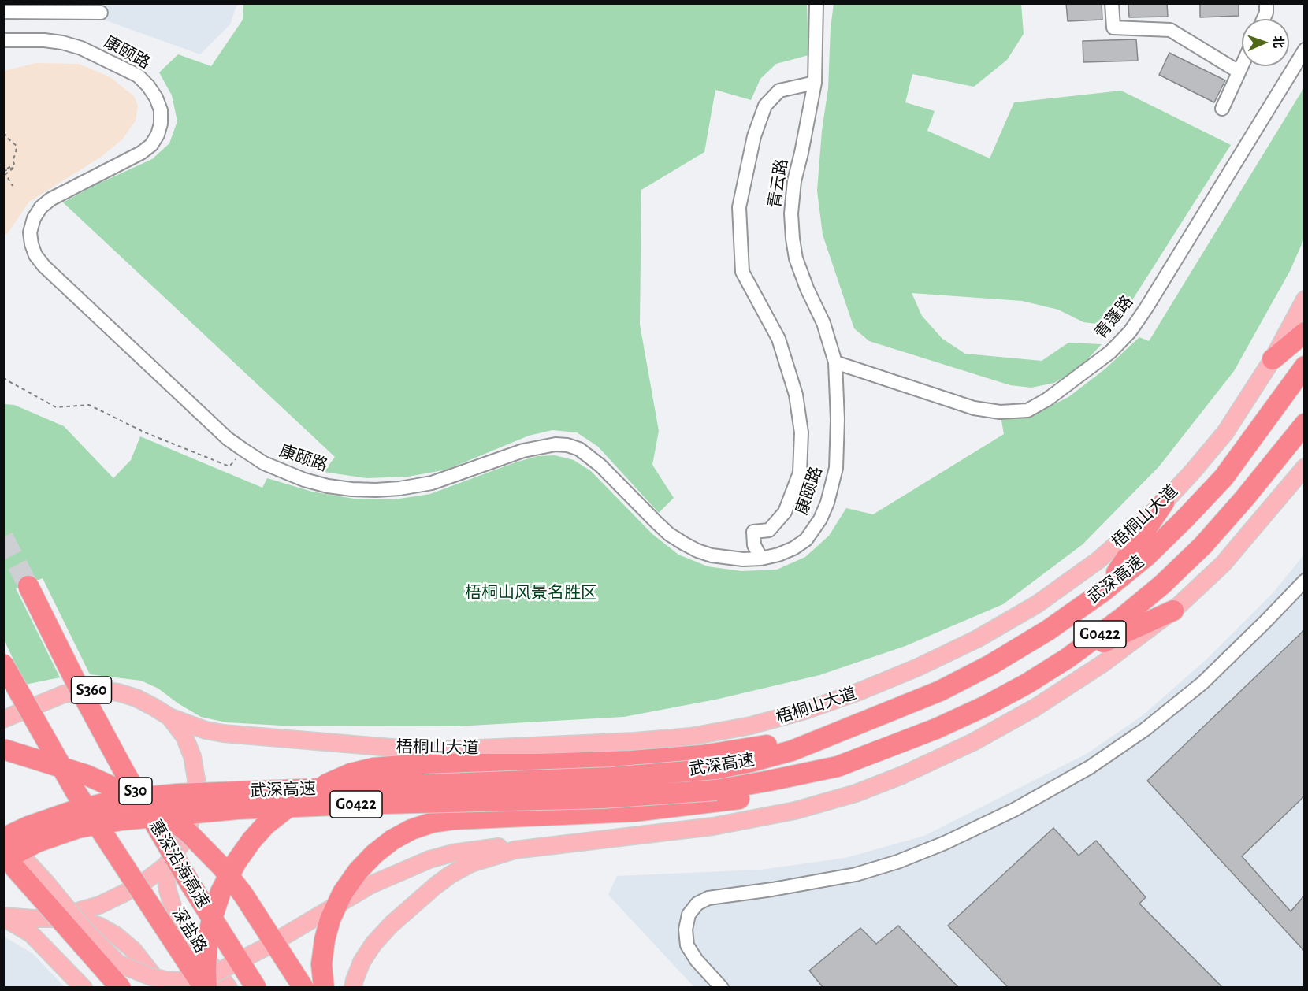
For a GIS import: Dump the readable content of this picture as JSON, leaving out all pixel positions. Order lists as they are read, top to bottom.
{
  "streets": {
    "highway": [
      "武深高速",
      "G0422",
      "S30",
      "惠深沿海高速"
    ],
    "main road": ["梧桐山大道", "S360", "深盐路"],
    "street": ["康颐路", "青云路", "青蓬路"]
  },
  "crossings": [
    ["康颐路", "青云路"],
    ["康颐路", "青蓬路"],
    ["青云路", "青蓬路"],
    ["梧桐山大道", "S360"],
    ["S360", "深盐路"]
  ],
  "parks": ["梧桐山风景名胜区"],
  "north": "right"
}
